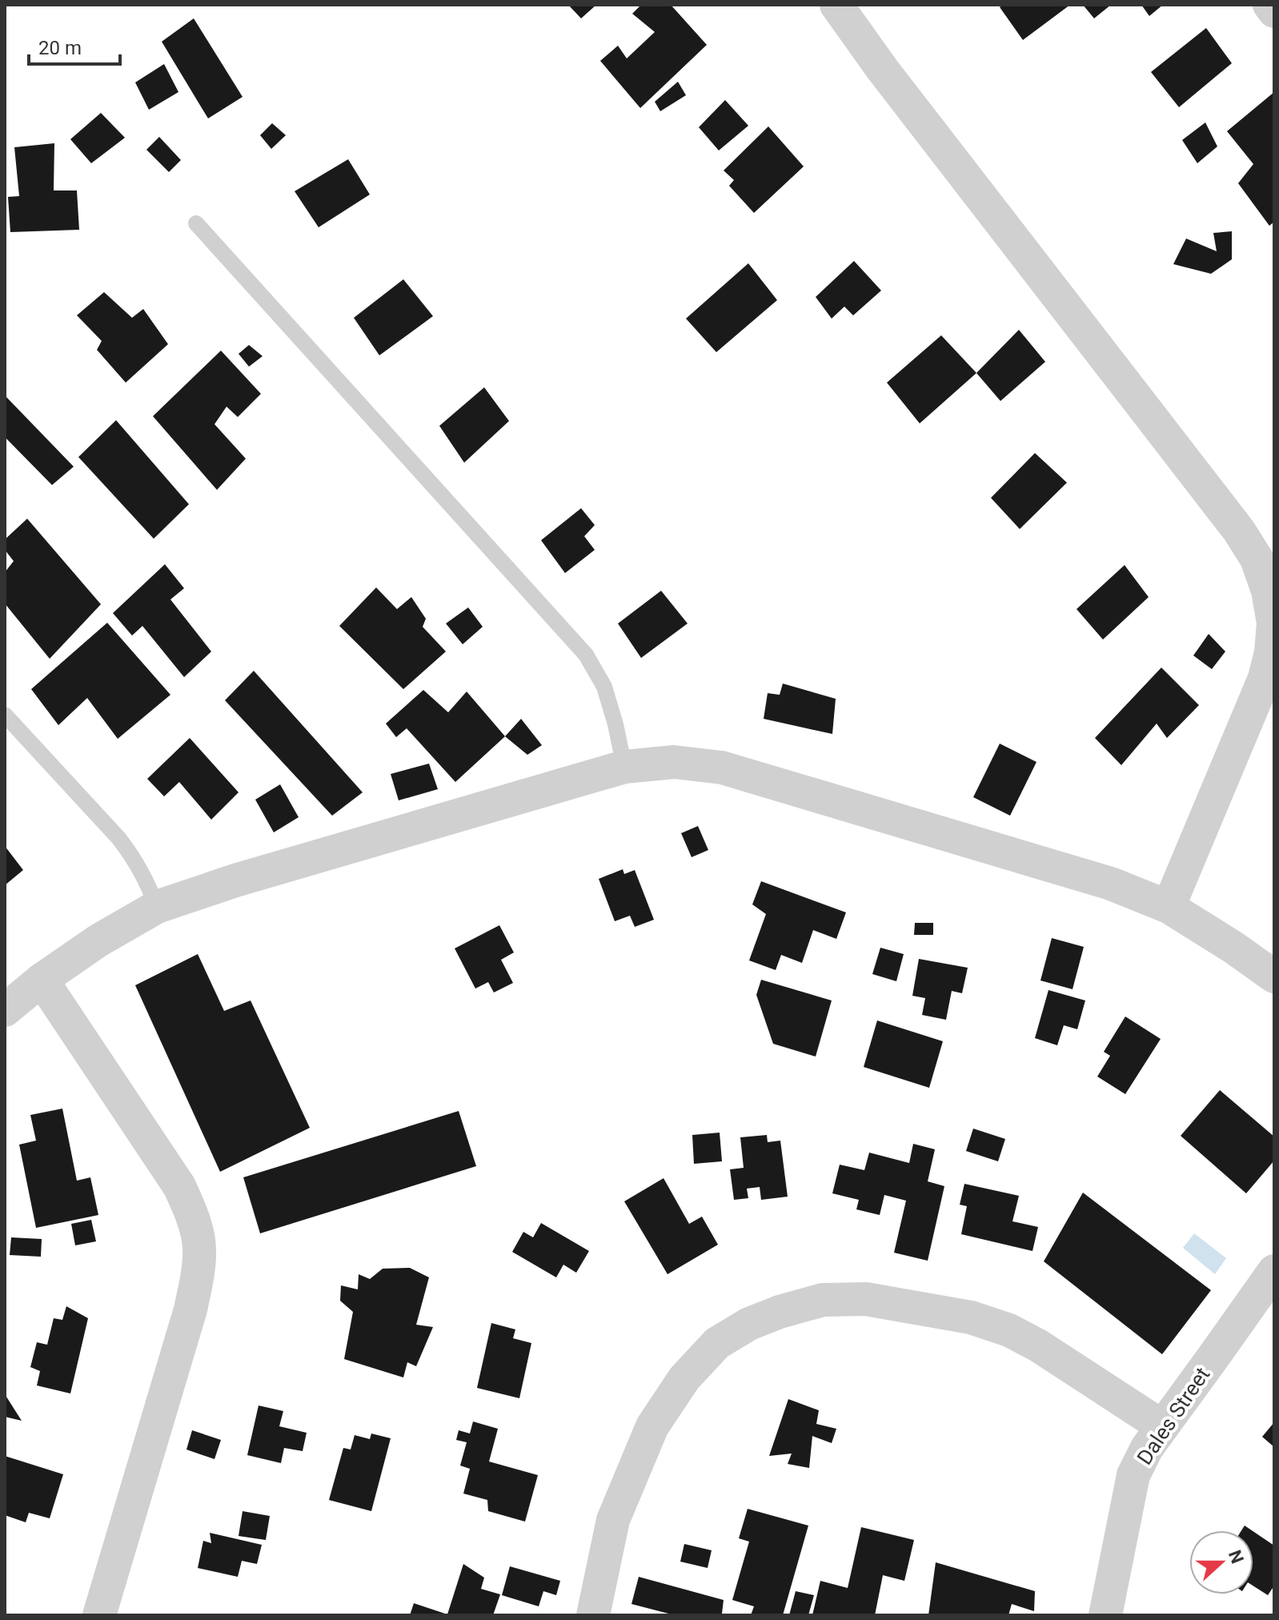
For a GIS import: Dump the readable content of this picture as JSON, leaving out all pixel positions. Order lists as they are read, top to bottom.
{
  "streets": {
    "street": ["Dales Street"]
  },
  "scale_bar": "20 m",
  "north": "right"
}
